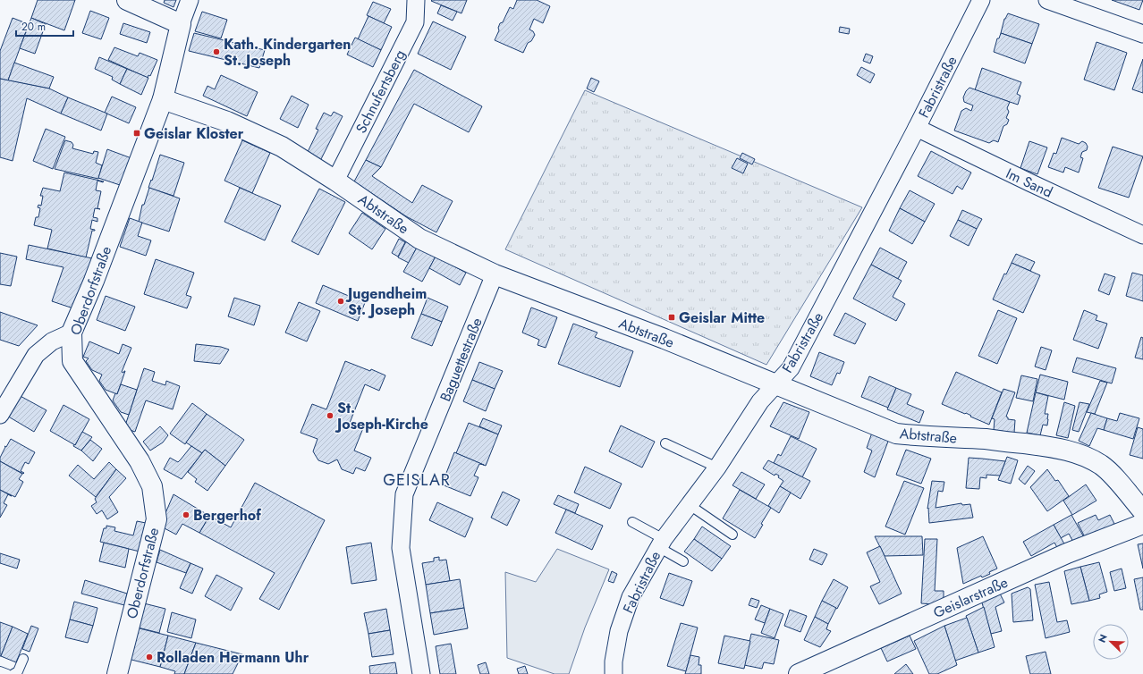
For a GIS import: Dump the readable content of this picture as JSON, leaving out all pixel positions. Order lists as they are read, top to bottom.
{
  "streets": {
    "street": [
      "Fabristraße",
      "Schnufertsberg",
      "Im Sand",
      "Abtstraße",
      "Oberdorfstraße",
      "Baguettestraße",
      "Geislarstraße"
    ]
  },
  "crossings": [
    ["Fabristraße", "Im Sand"],
    ["Fabristraße", "Abtstraße"],
    ["Schnufertsberg", "Abtstraße"],
    ["Abtstraße", "Oberdorfstraße"],
    ["Abtstraße", "Baguettestraße"]
  ],
  "districts": ["GEISLAR"],
  "places": {
    "other": [
      "Kath. Kindergarten St. Joseph",
      "Jugendheim St. Joseph",
      "St. Joseph-Kirche",
      "Bergerhof",
      "Rolladen Hermann Uhr"
    ],
    "transit": ["Geislar Kloster", "Geislar Mitte"]
  },
  "scale_bar": "20 m",
  "north": "top left"
}
